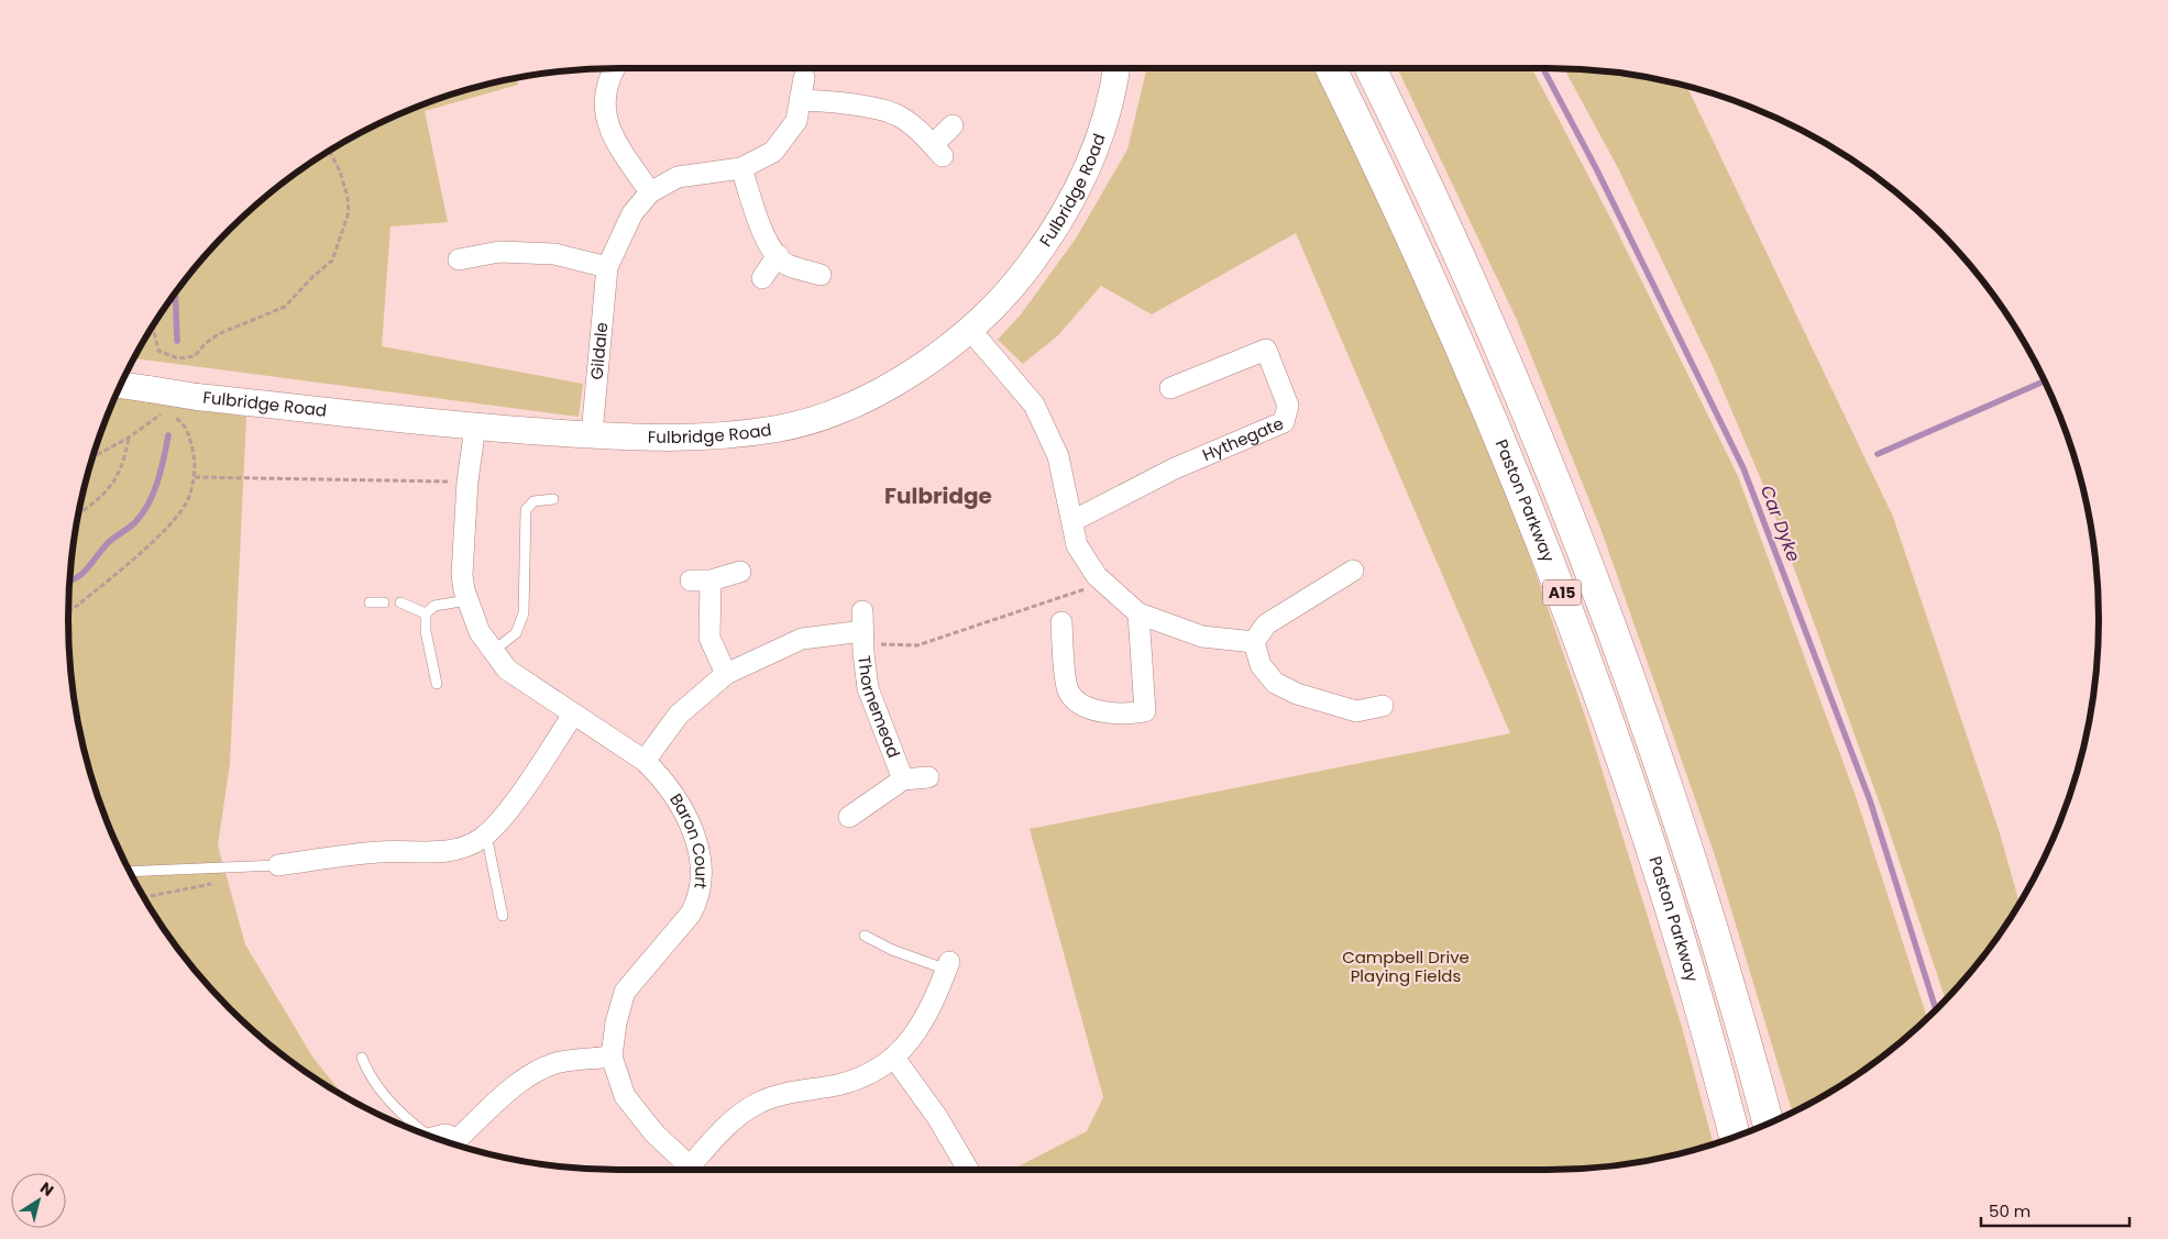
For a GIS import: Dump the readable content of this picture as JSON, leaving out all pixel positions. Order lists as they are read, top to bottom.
{
  "streets": {
    "highway": ["Paston Parkway", "A15"],
    "street": [
      "Fulbridge Road",
      "Gildale",
      "Hythegate",
      "Thornemead",
      "Baron Court"
    ]
  },
  "crossings": [
    ["Fulbridge Road", "Gildale"],
    ["Fulbridge Road", "Baron Court"],
    ["Thornemead", "Baron Court"]
  ],
  "districts": ["Fulbridge"],
  "water": ["Car Dyke"],
  "parks": ["Campbell Drive Playing Fields"],
  "scale_bar": "50 m",
  "north": "top right"
}
